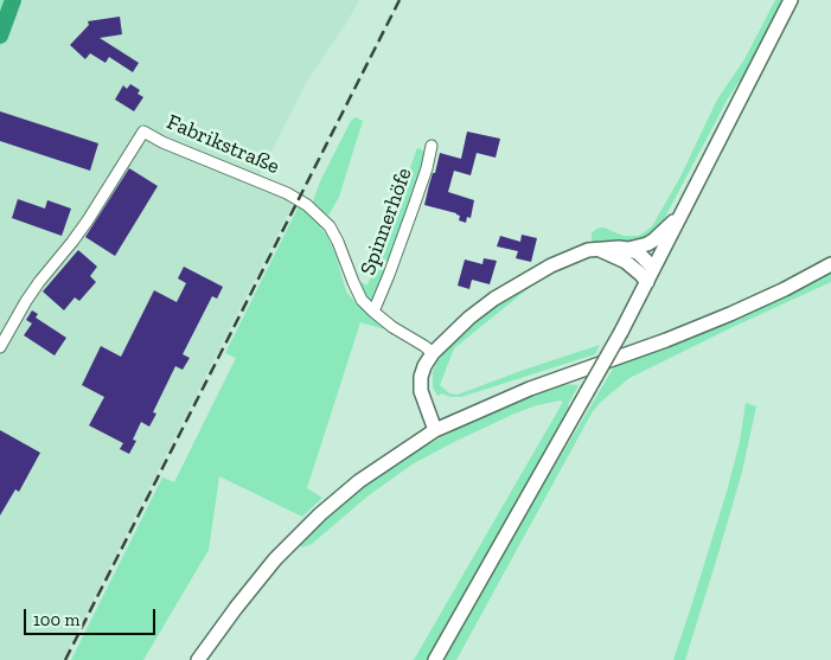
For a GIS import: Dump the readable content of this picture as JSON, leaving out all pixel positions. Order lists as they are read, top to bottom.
{
  "streets": {
    "street": ["Fabrikstraße", "Spinnerhöfe"]
  },
  "crossings": [
    ["Fabrikstraße", "Spinnerhöfe"]
  ],
  "scale_bar": "100 m"
}
